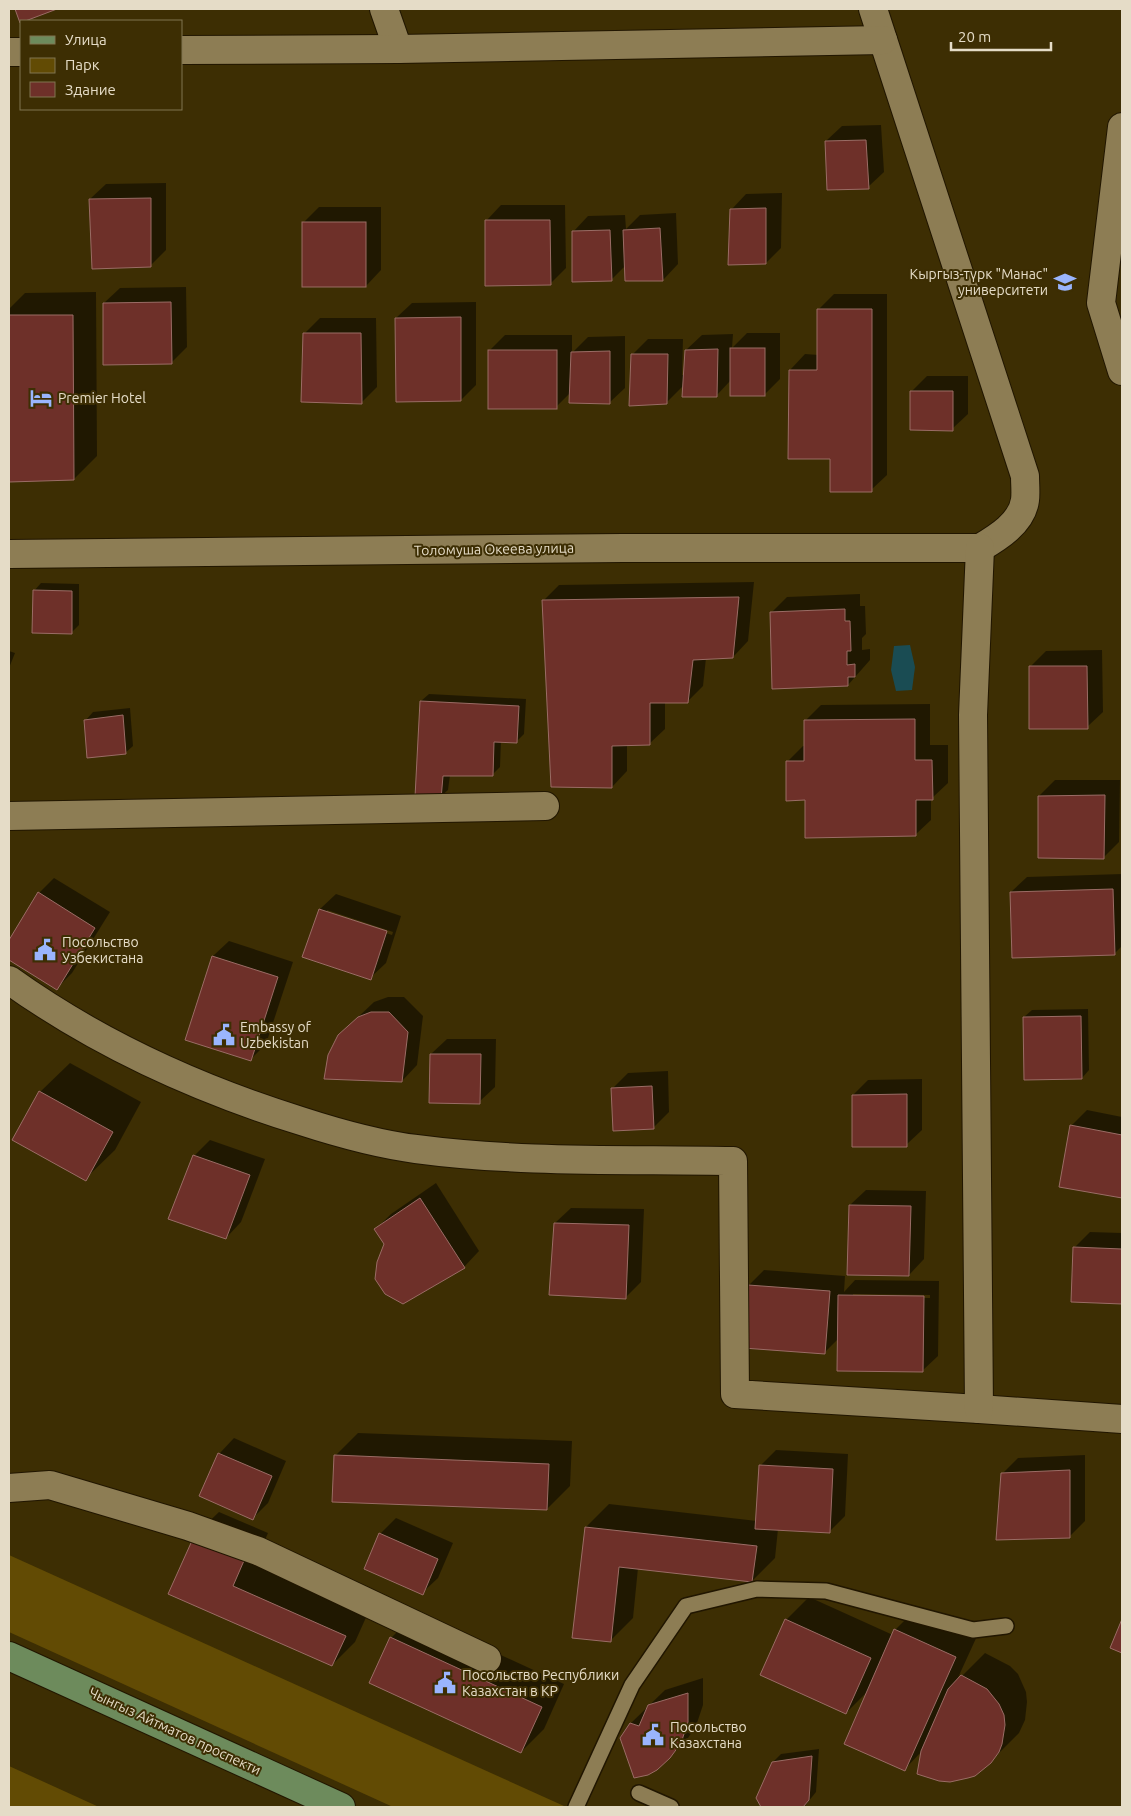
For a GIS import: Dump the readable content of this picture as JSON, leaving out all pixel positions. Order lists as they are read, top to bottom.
{
  "streets": {
    "main road": ["Чынгыз Айтматов проспекти"],
    "street": ["Толомуша Океева улица"]
  },
  "places": {
    "school or university": ["Кыргыз-түрк \"Манас\" университети"],
    "hotel": ["Premier Hotel"],
    "public building": [
      "Посольство Узбекистана",
      "Embassy of Uzbekistan",
      "Посольство Республики Казахстан в КР",
      "Посольство Казахстана"
    ]
  },
  "legend": ["Улица", "Парк", "Здание"],
  "scale_bar": "20 m"
}
